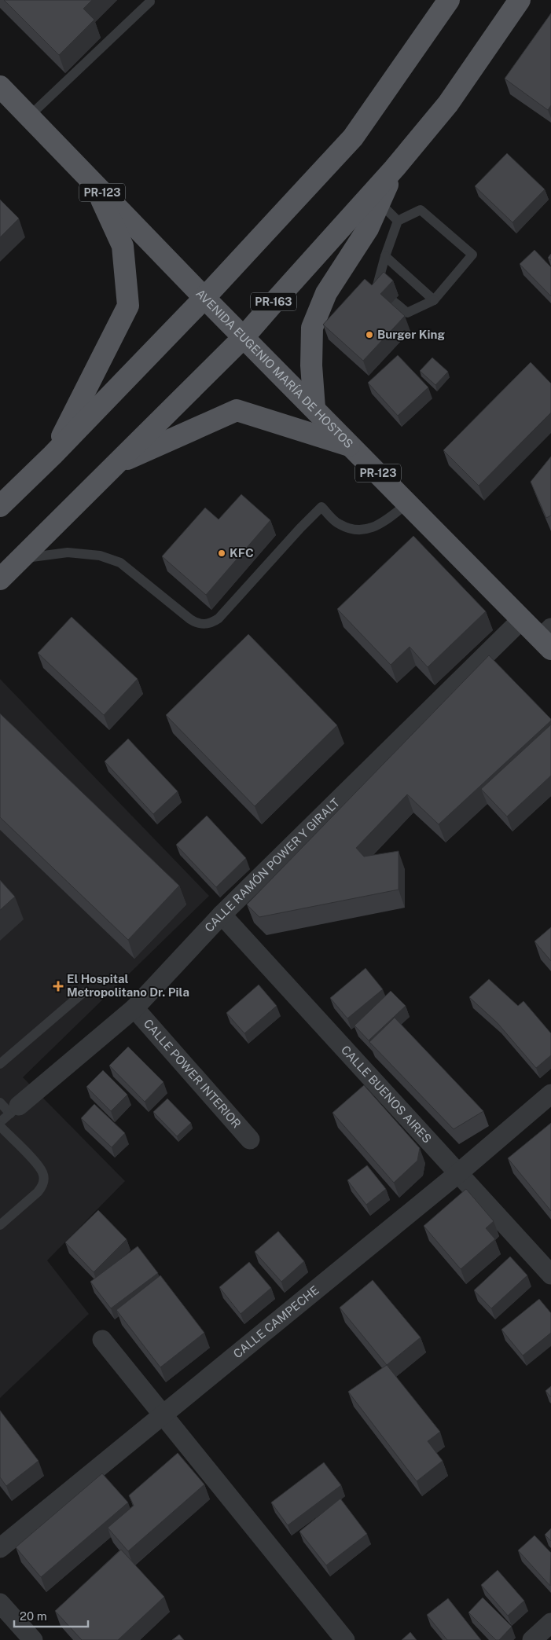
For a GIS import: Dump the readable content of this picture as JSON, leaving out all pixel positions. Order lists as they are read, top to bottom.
{
  "streets": {
    "main road": ["PR-123", "PR-163", "AVENIDA EUGENIO MARÍA DE HOSTOS"],
    "street": [
      "CALLE RAMÓN POWER Y GIRALT",
      "CALLE POWER INTERIOR",
      "CALLE BUENOS AIRES",
      "CALLE CAMPECHE"
    ]
  },
  "crossings": [
    ["PR-163", "AVENIDA EUGENIO MARÍA DE HOSTOS"],
    ["AVENIDA EUGENIO MARÍA DE HOSTOS", "CALLE RAMÓN POWER Y GIRALT"],
    ["CALLE RAMÓN POWER Y GIRALT", "CALLE POWER INTERIOR"],
    ["CALLE RAMÓN POWER Y GIRALT", "CALLE BUENOS AIRES"],
    ["CALLE BUENOS AIRES", "CALLE CAMPECHE"]
  ],
  "places": {
    "other": ["Burger King", "KFC"],
    "health": ["El Hospital Metropolitano Dr. Pila"]
  },
  "scale_bar": "20 m"
}
